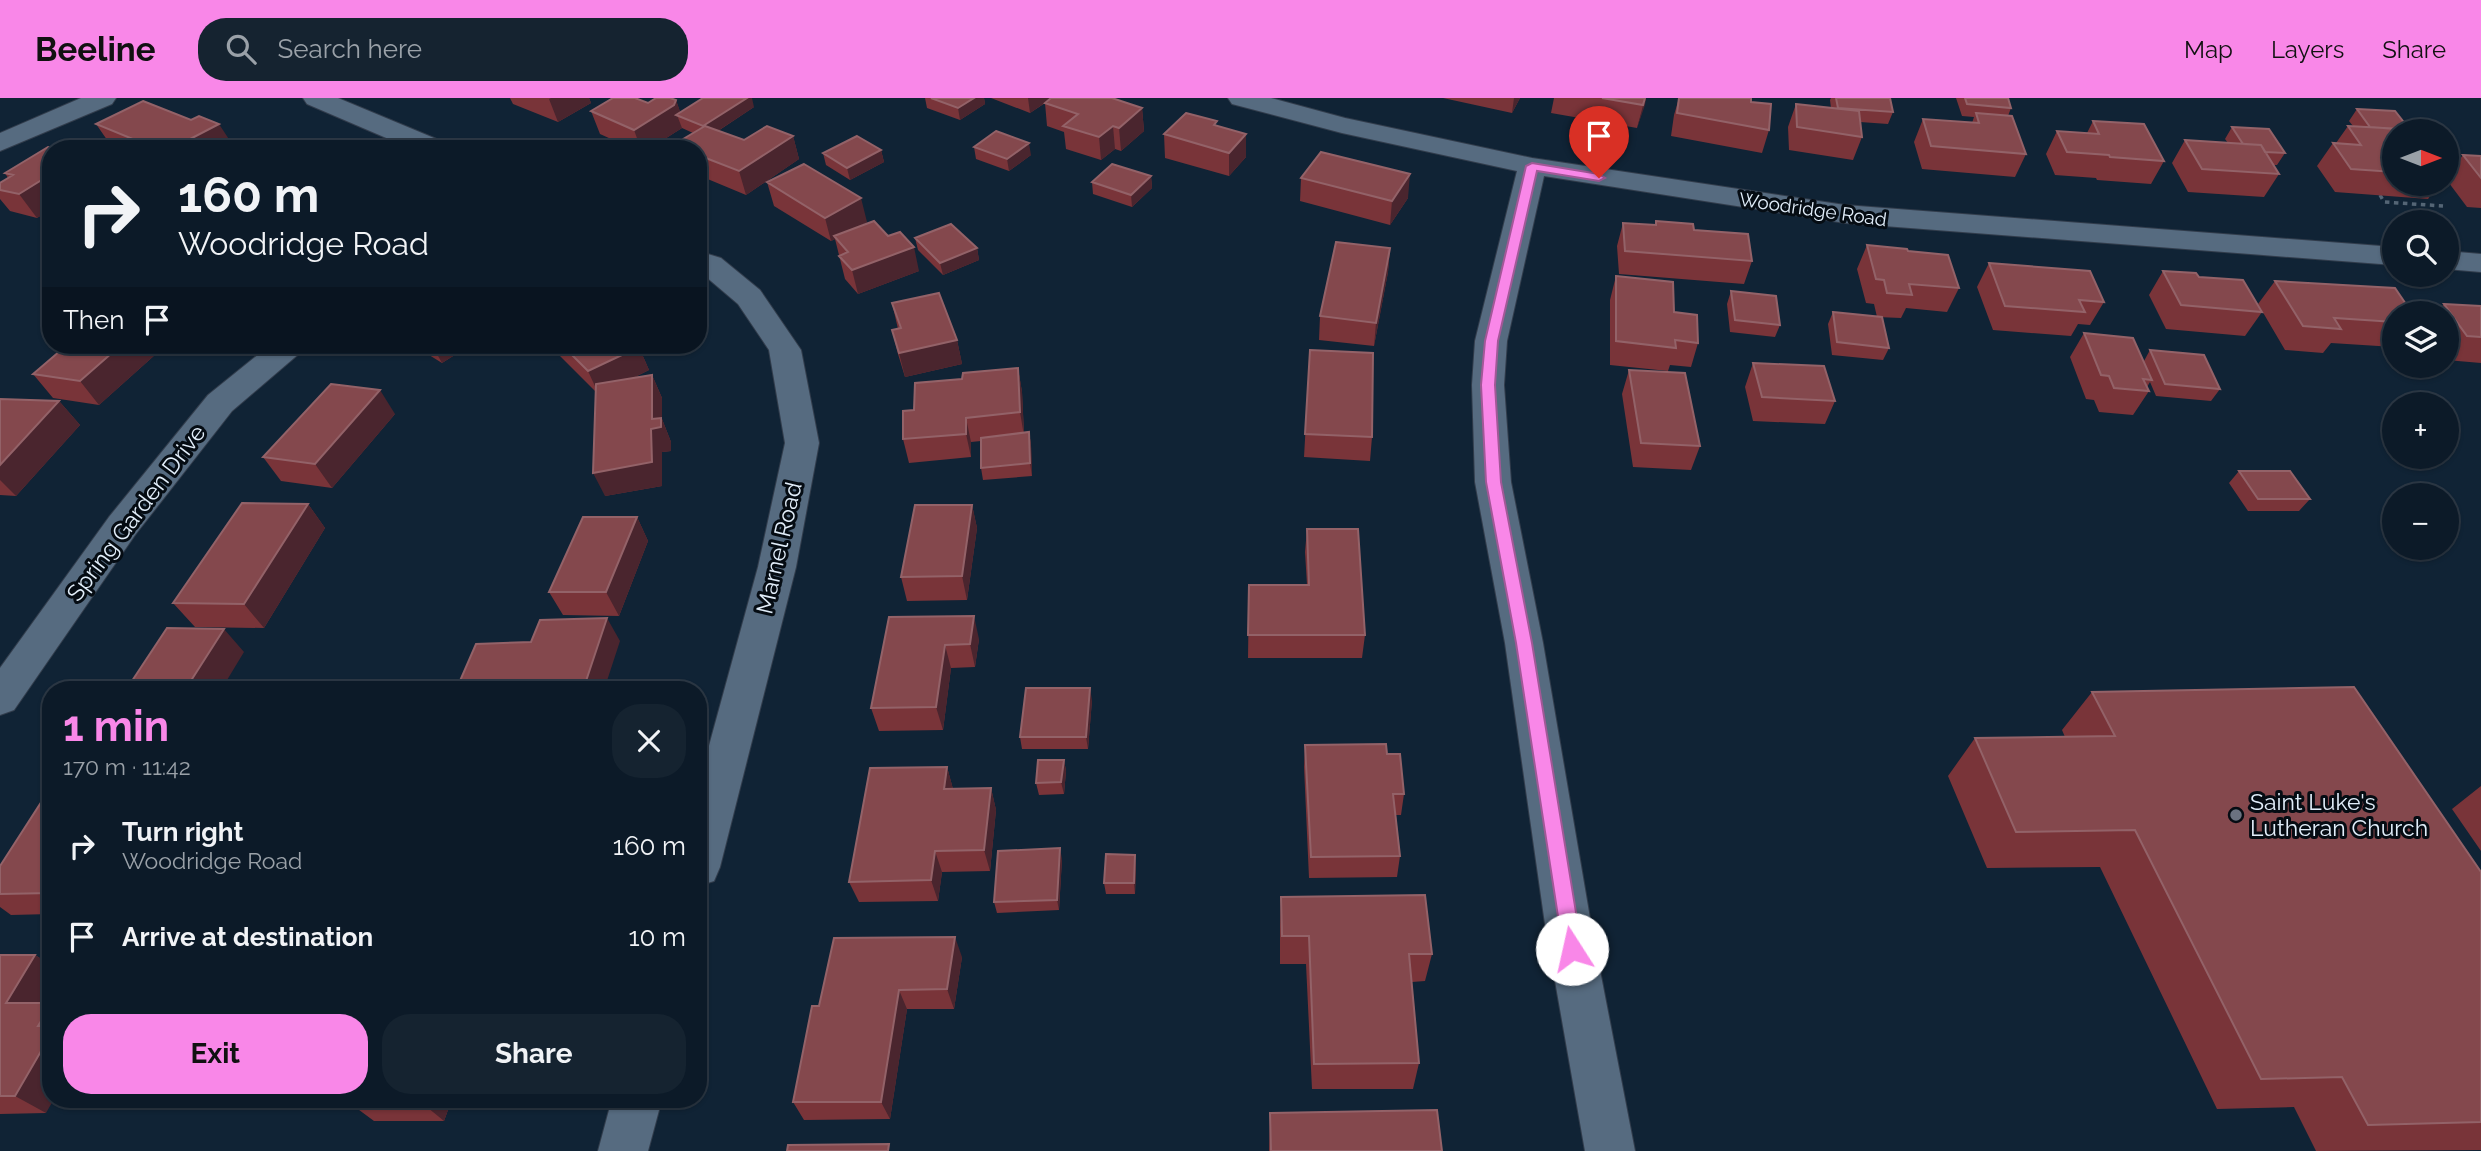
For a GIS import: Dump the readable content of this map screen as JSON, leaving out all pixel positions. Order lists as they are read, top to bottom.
{
  "streets": {
    "street": ["Woodridge Road", "Spring Garden Drive", "Marnel Road"]
  },
  "places": ["Saint Luke's Lutheran Church"],
  "north": "right",
  "page": {
    "header": "Beeline",
    "search": "Search here",
    "nav": ["Map", "Layers", "Share"],
    "map_buttons": ["+", "−"],
    "turn": ["160 m", "Woodridge Road"],
    "then": "Then",
    "heading": ["1 min", "170 m · 11:42"],
    "list": [
      {
        "name": "Turn right",
        "note": "Woodridge Road",
        "value": "160 m"
      },
      {
        "name": "Arrive at destination",
        "value": "10 m"
      }
    ],
    "buttons": ["Exit", "Share"]
  }
}
